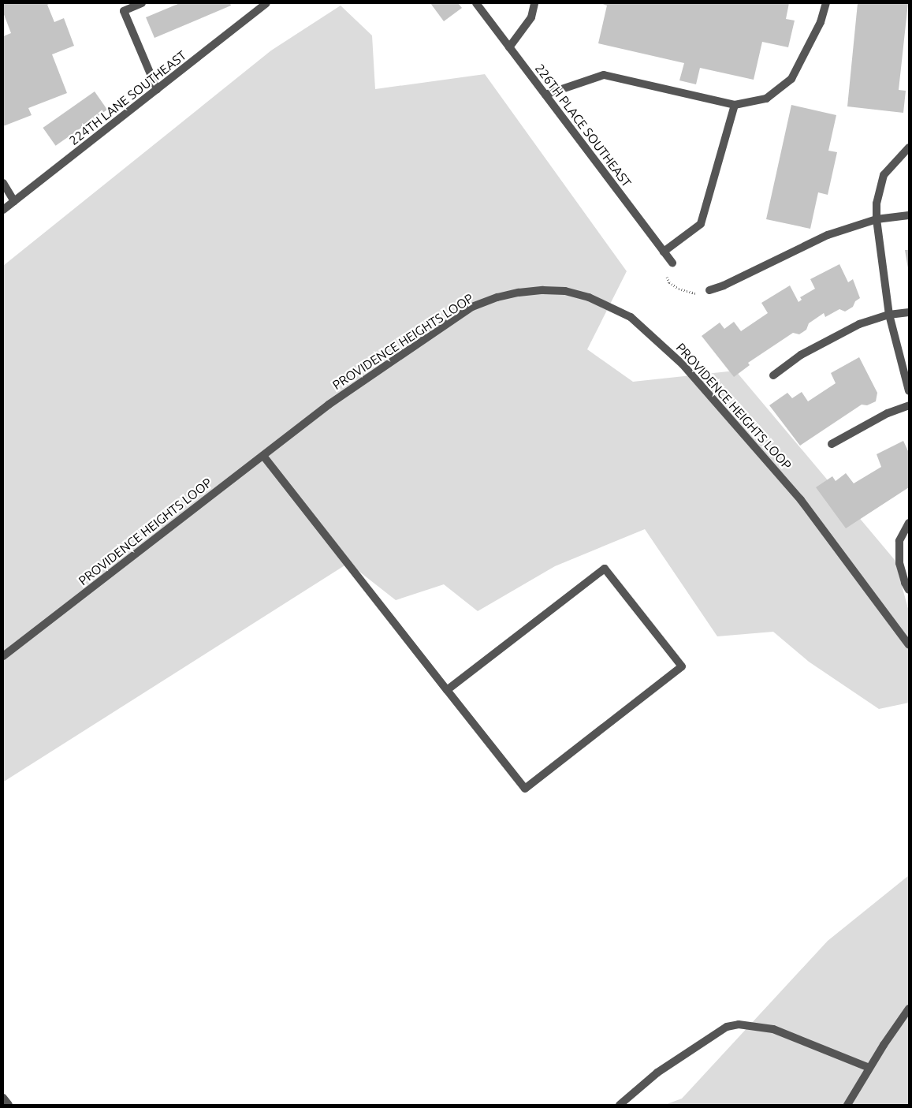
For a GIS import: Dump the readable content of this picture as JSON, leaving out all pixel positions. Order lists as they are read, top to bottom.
{
  "streets": {
    "street": ["224TH LANE SOUTHEAST", "226TH PLACE SOUTHEAST", "PROVIDENCE HEIGHTS LOOP"]
  }
}
